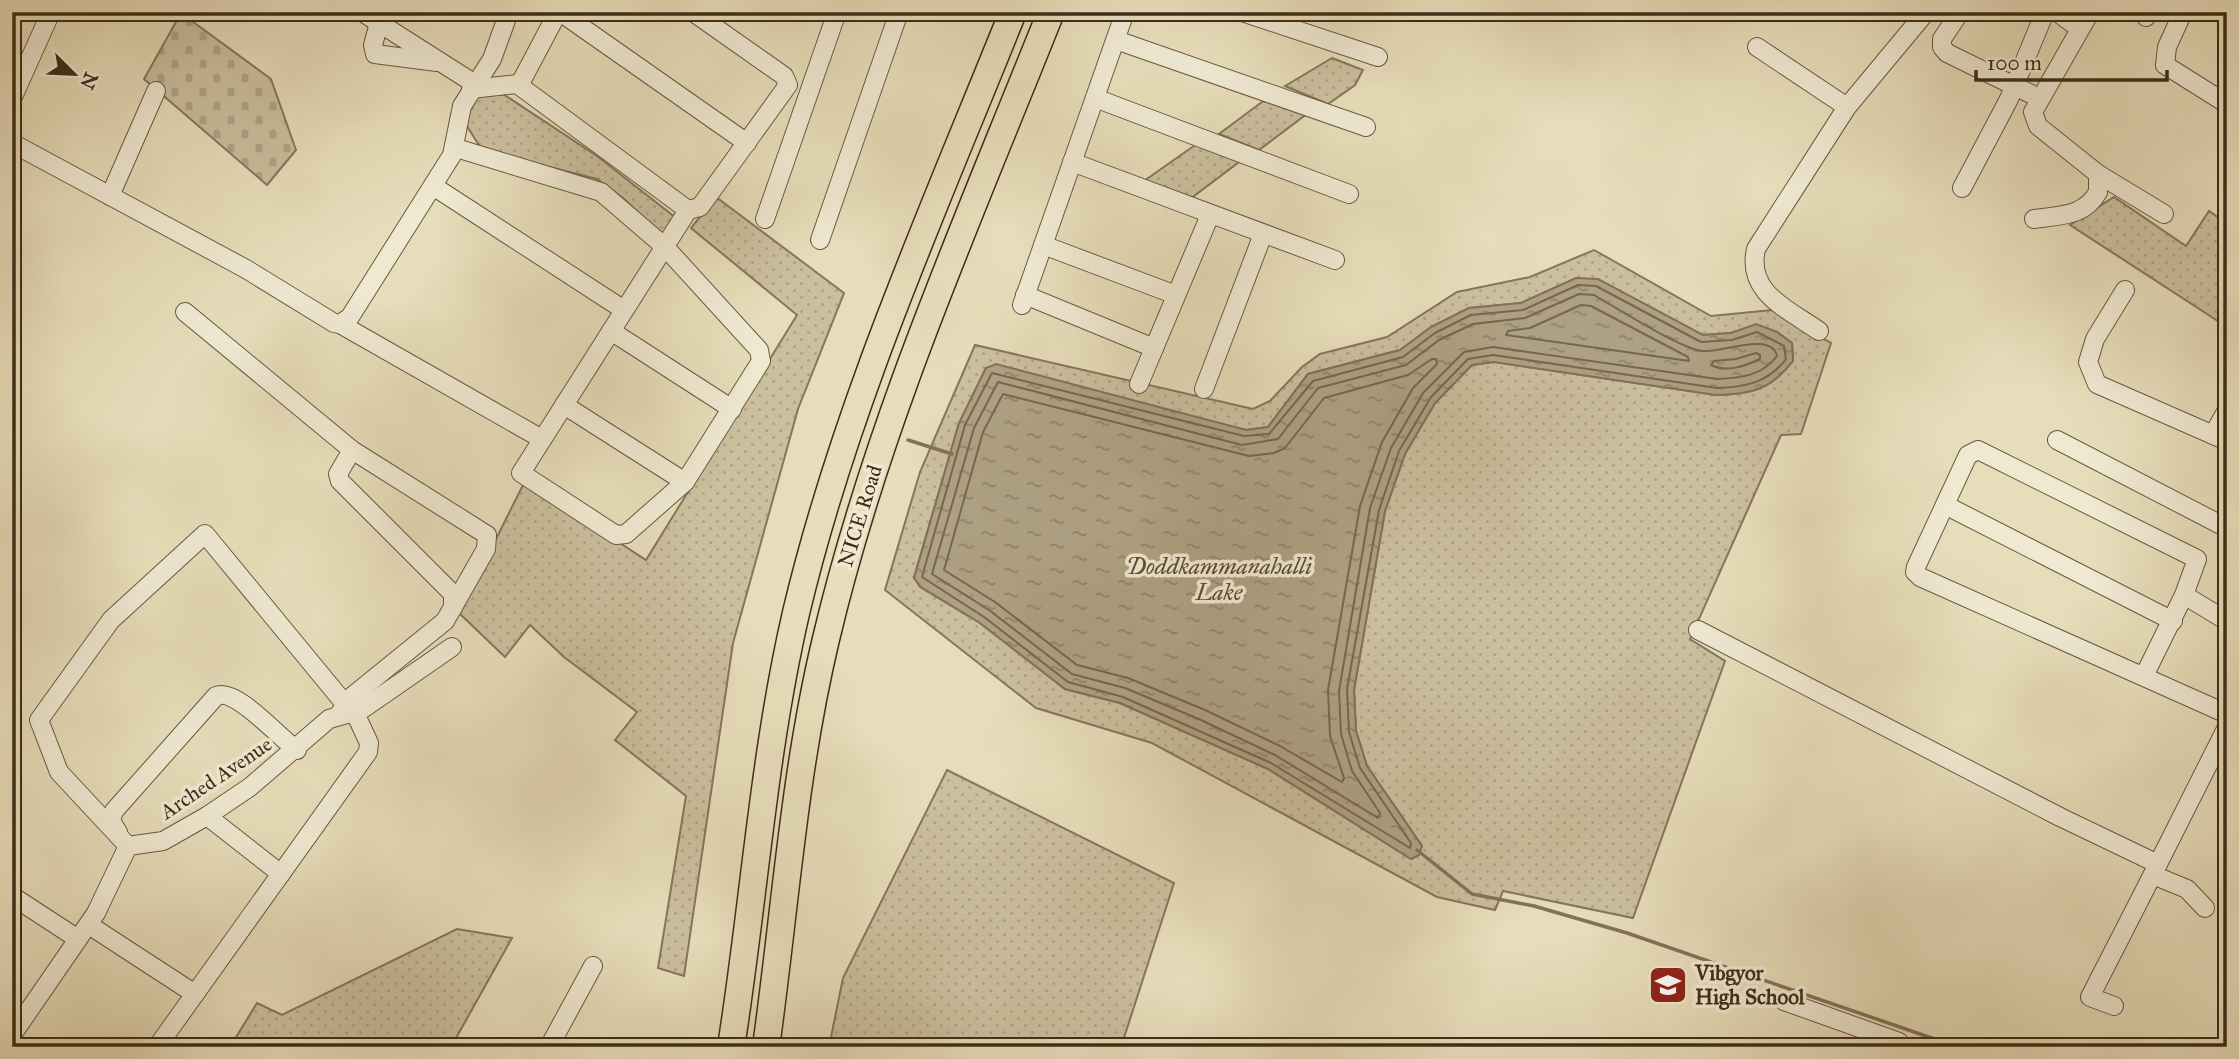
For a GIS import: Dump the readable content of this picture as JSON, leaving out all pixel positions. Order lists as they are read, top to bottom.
{
  "streets": {
    "highway": ["NICE Road"],
    "street": ["Arched Avenue"]
  },
  "water": ["Doddkammanahalli Lake"],
  "places": {
    "school or university": ["Vibgyor High School"]
  },
  "scale_bar": "100 m",
  "north": "bottom right"
}
